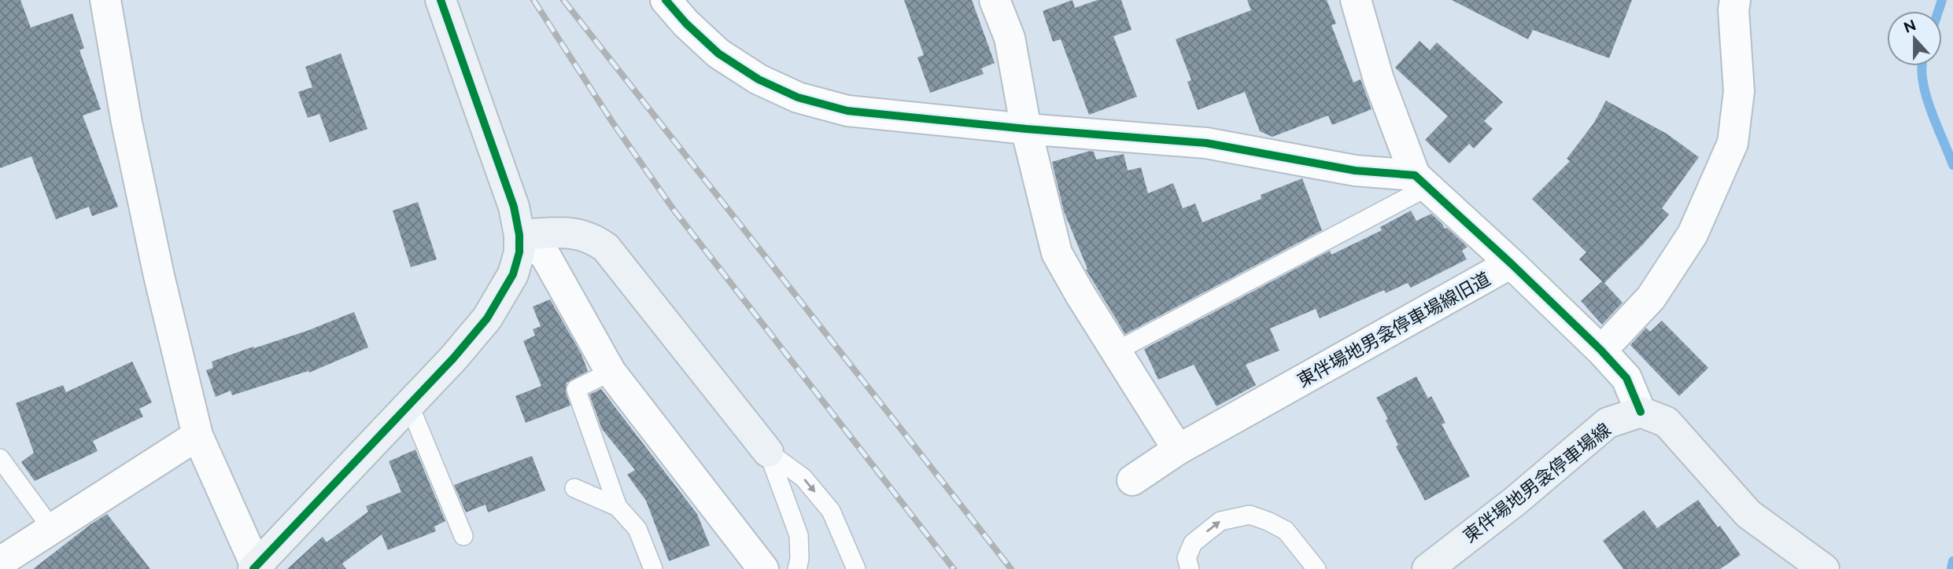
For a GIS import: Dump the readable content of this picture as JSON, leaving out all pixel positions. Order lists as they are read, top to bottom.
{
  "streets": {
    "street": ["東伴場地男衾停車場線旧道", "東伴場地男衾停車場線"]
  },
  "crossings": [
    ["東伴場地男衾停車場線旧道", "東伴場地男衾停車場線"]
  ],
  "north": "top"
}
